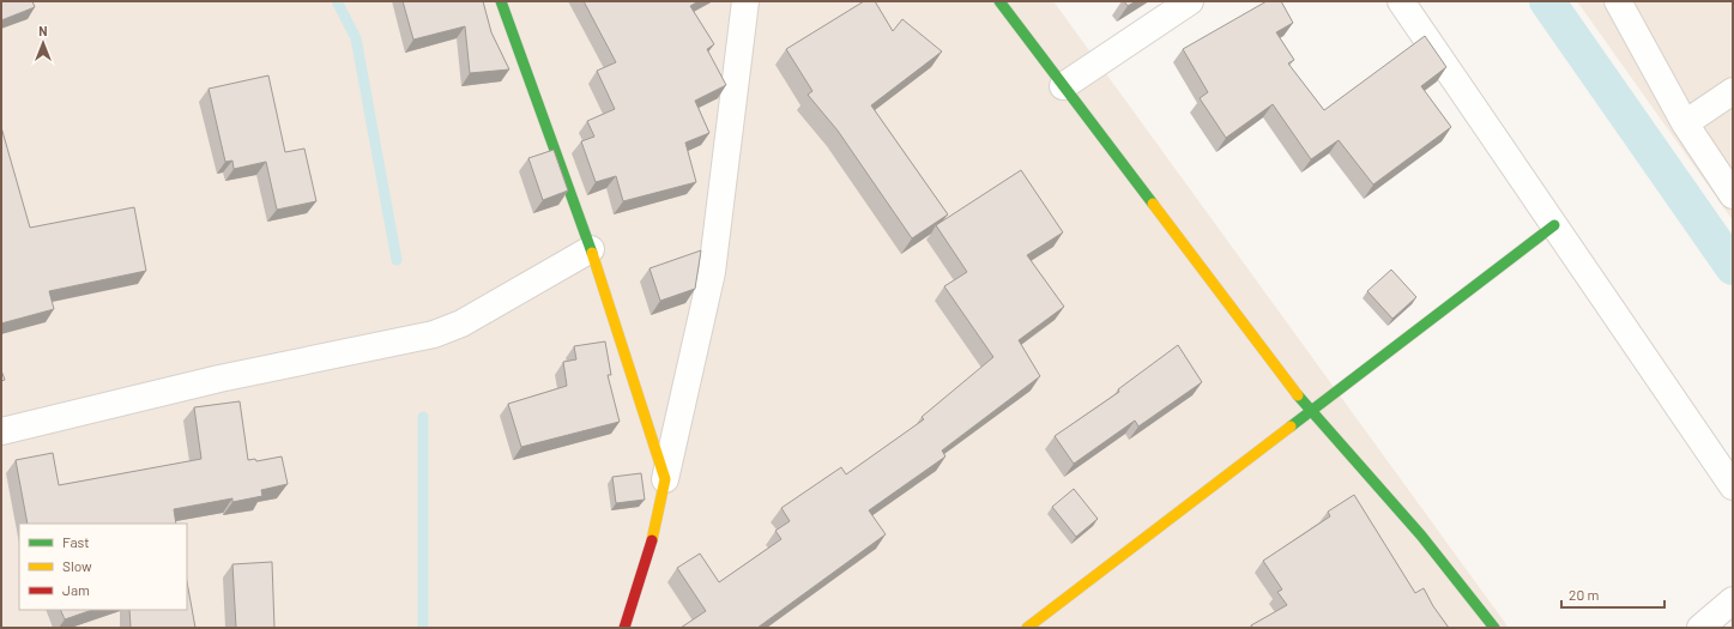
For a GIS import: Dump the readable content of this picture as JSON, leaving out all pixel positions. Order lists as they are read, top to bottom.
{
  "legend": ["Fast", "Slow", "Jam"],
  "scale_bar": "20 m",
  "north": "top"
}
